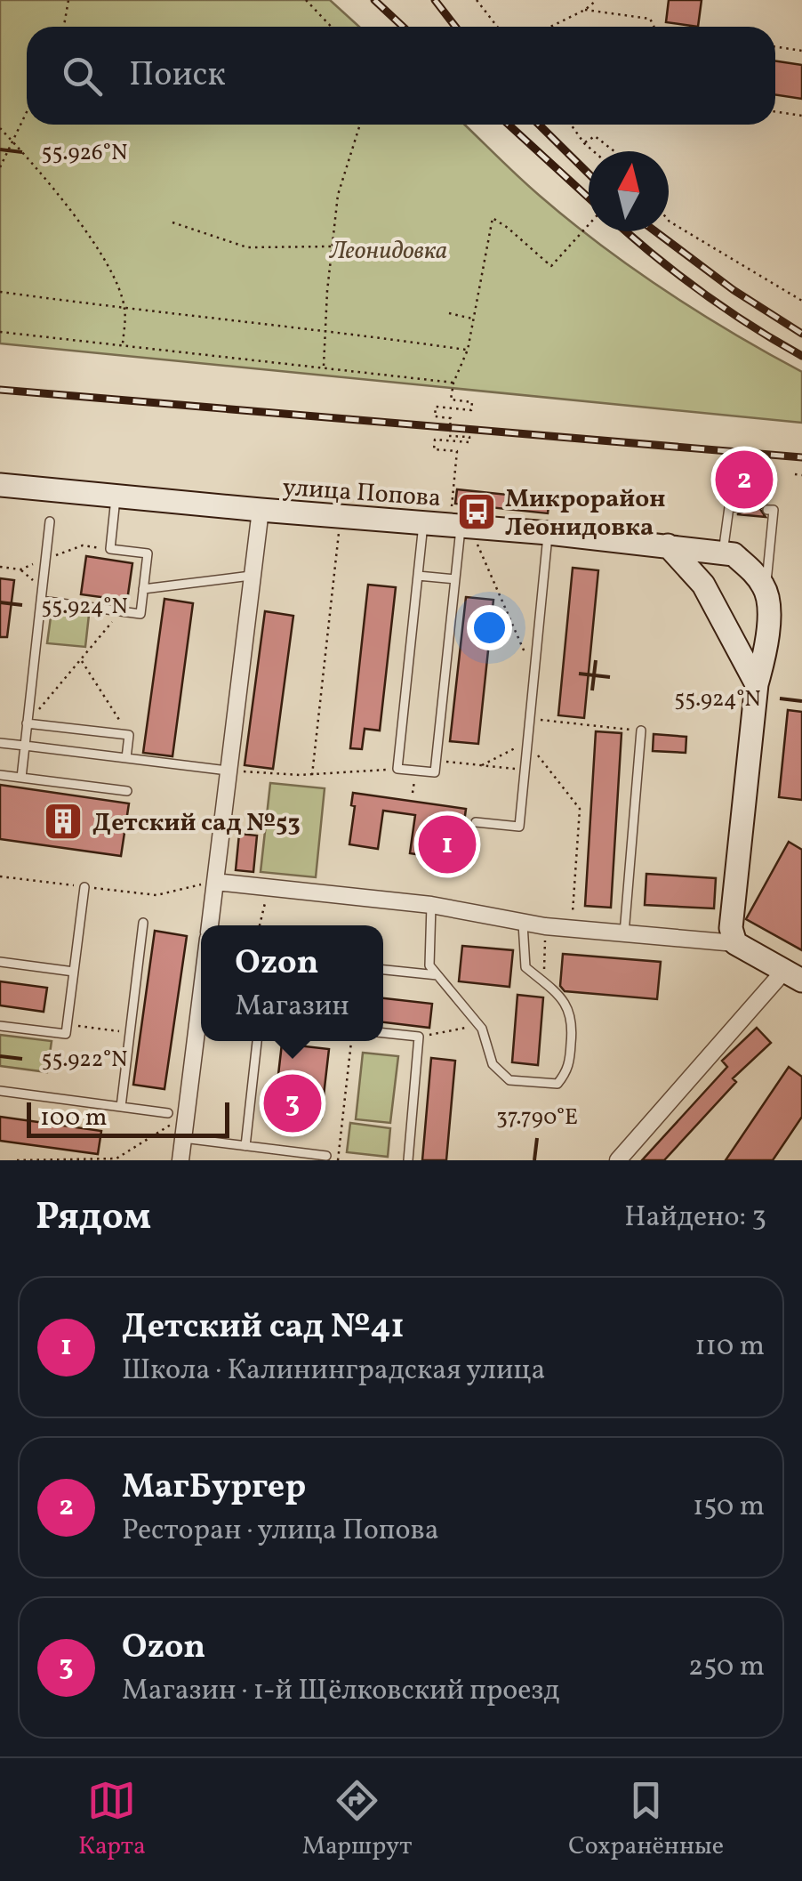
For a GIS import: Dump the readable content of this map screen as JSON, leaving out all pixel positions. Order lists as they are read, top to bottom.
{
  "streets": {
    "street": ["улица Попова"]
  },
  "parks": ["Леонидовка"],
  "places": {
    "bus stop": ["Микрорайон Леонидовка"],
    "building": ["Детский сад №53"]
  },
  "scale_bar": "100 m",
  "north": "top",
  "page": {
    "search": "Поиск",
    "pins": ["2", "1", "3"],
    "popup": ["Ozon", "Магазин"],
    "scale": "100 m",
    "heading": ["Рядом", "Найдено: 3"],
    "list": [
      {
        "mark": "1",
        "name": "Детский сад №41",
        "note": "Школа · Калининградская улица",
        "value": "110 m"
      },
      {
        "mark": "2",
        "name": "МагБургер",
        "note": "Ресторан · улица Попова",
        "value": "150 m"
      },
      {
        "mark": "3",
        "name": "Ozon",
        "note": "Магазин · 1-й Щёлковский проезд",
        "value": "250 m"
      }
    ],
    "nav": ["Карта", "Маршрут", "Сохранённые"]
  },
  "coordinates": [
    "55.926°N",
    "55.924°N",
    "55.922°N",
    "37.790°E"
  ]
}
